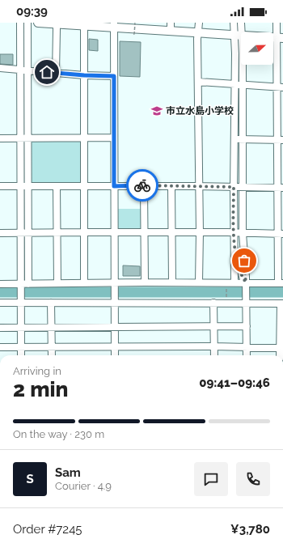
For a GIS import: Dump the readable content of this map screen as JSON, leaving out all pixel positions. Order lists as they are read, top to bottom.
{
  "places": {
    "school or university": ["市立水島小学校"]
  },
  "north": "right",
  "page": {
    "status": "09:39",
    "heading": ["2 min", "Arriving in", "09:41–09:46"],
    "panel": [
      "Sam",
      "Courier · 4.9",
      "Order #7245",
      "¥3,780"
    ],
    "bar": "On the way · 230 m",
    "round": "S"
  }
}
